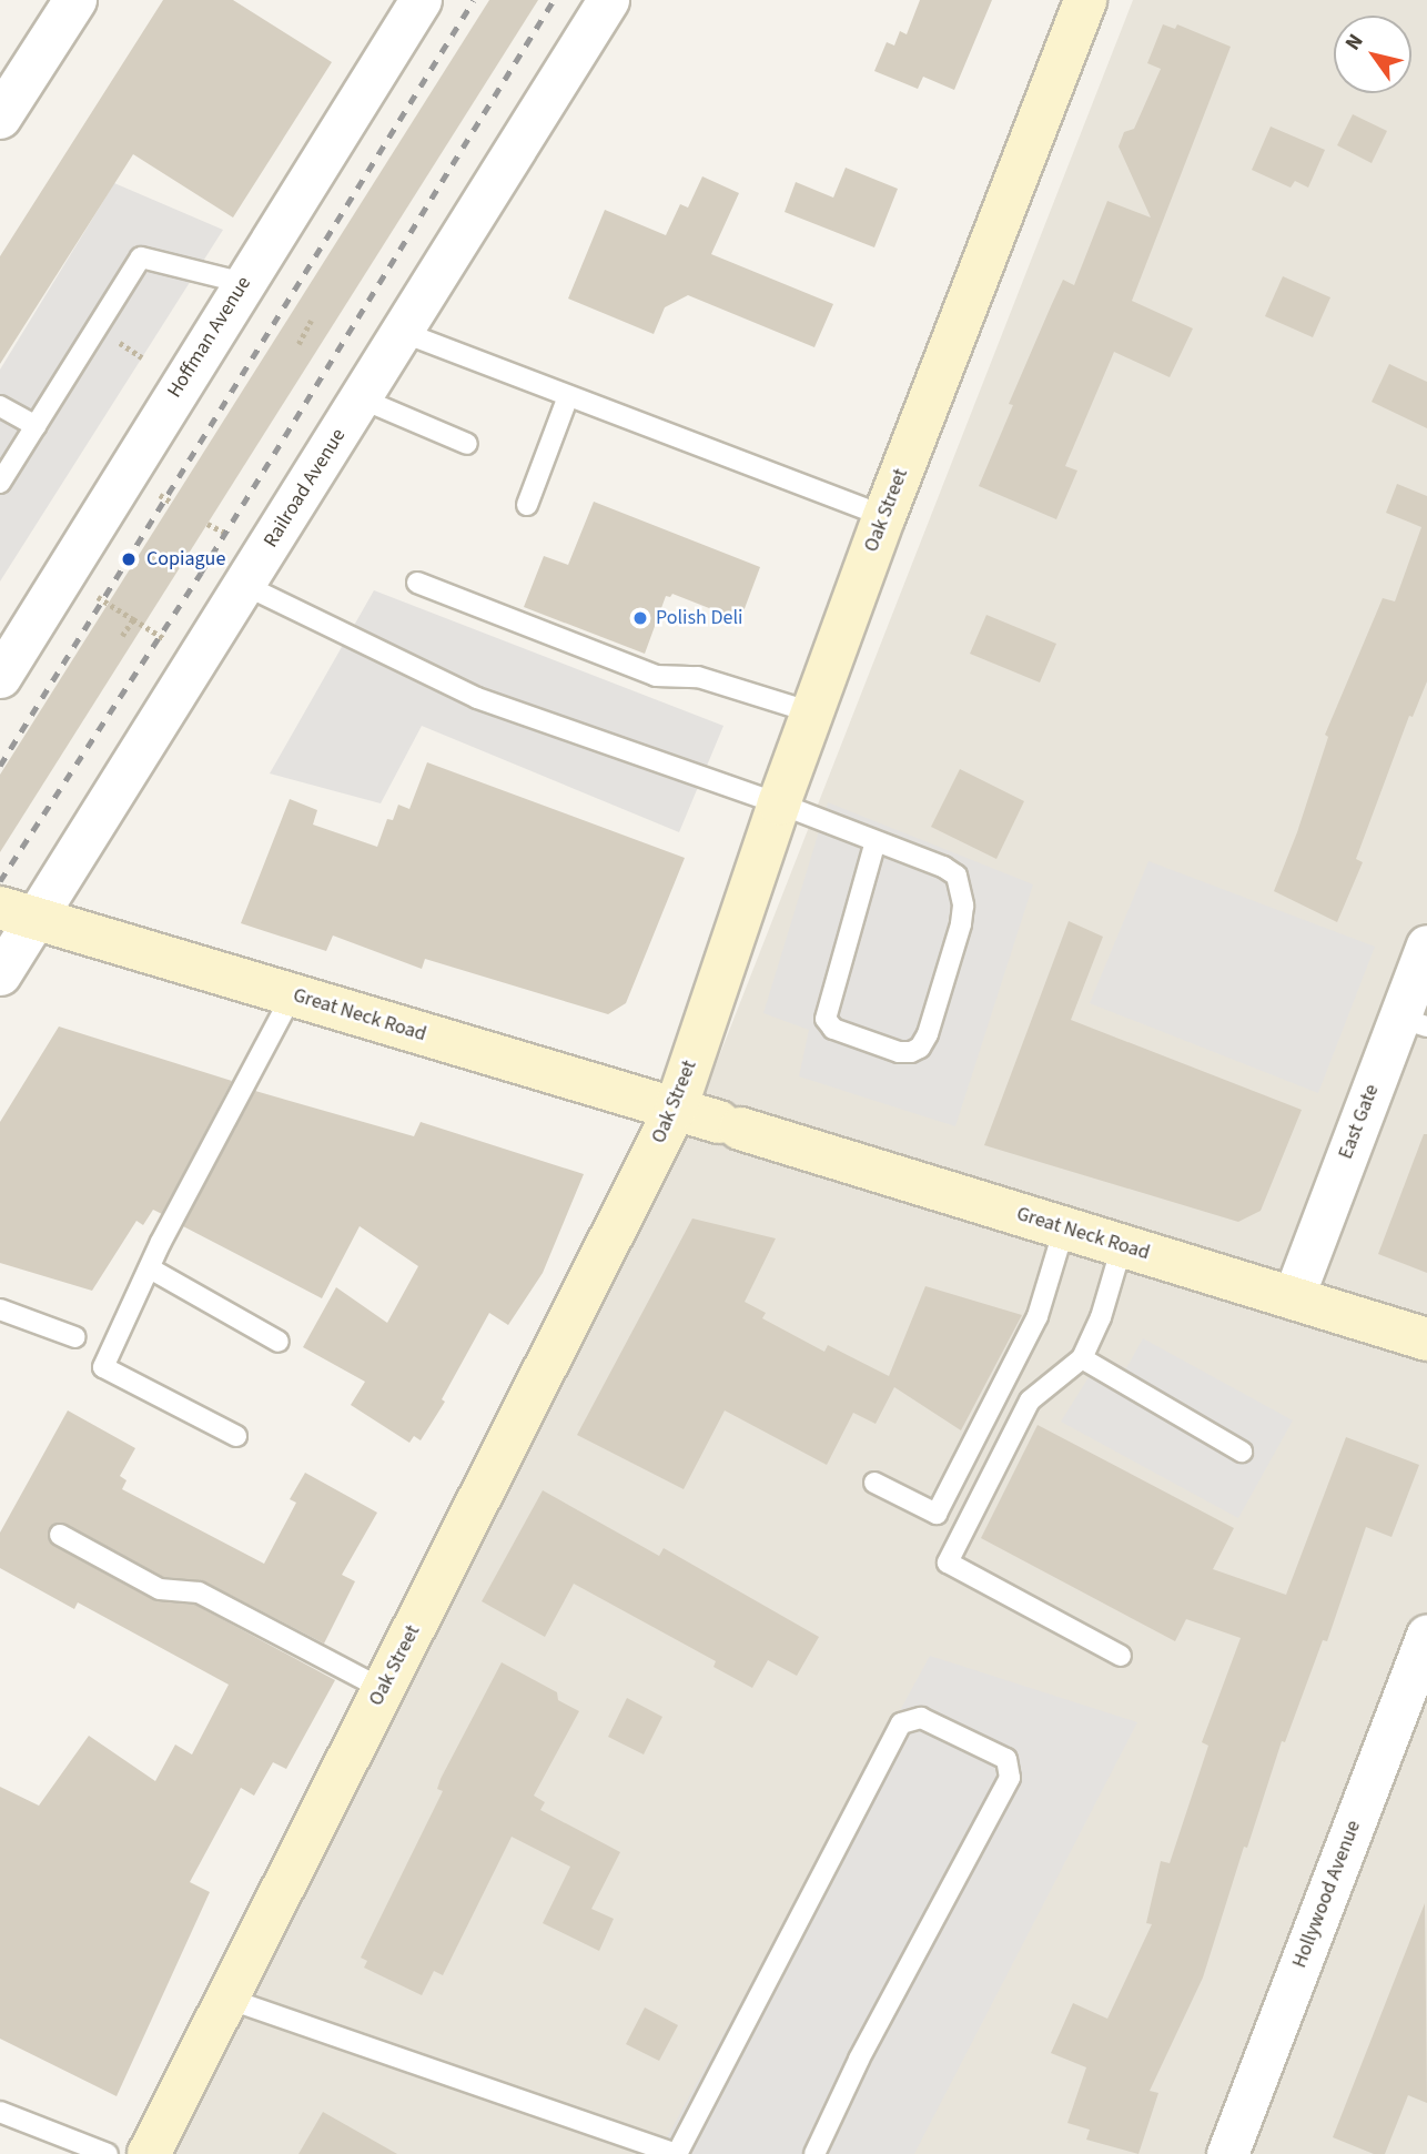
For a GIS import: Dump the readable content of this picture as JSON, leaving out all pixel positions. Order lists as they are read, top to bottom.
{
  "streets": {
    "main road": ["Oak Street", "Great Neck Road"],
    "street": [
      "Hoffman Avenue",
      "Railroad Avenue",
      "East Gate",
      "Hollywood Avenue"
    ]
  },
  "crossings": [
    ["Railroad Avenue", "Great Neck Road"],
    ["Oak Street", "Great Neck Road"],
    ["Great Neck Road", "East Gate"]
  ],
  "places": ["Copiague", "Polish Deli"],
  "north": "top left"
}
